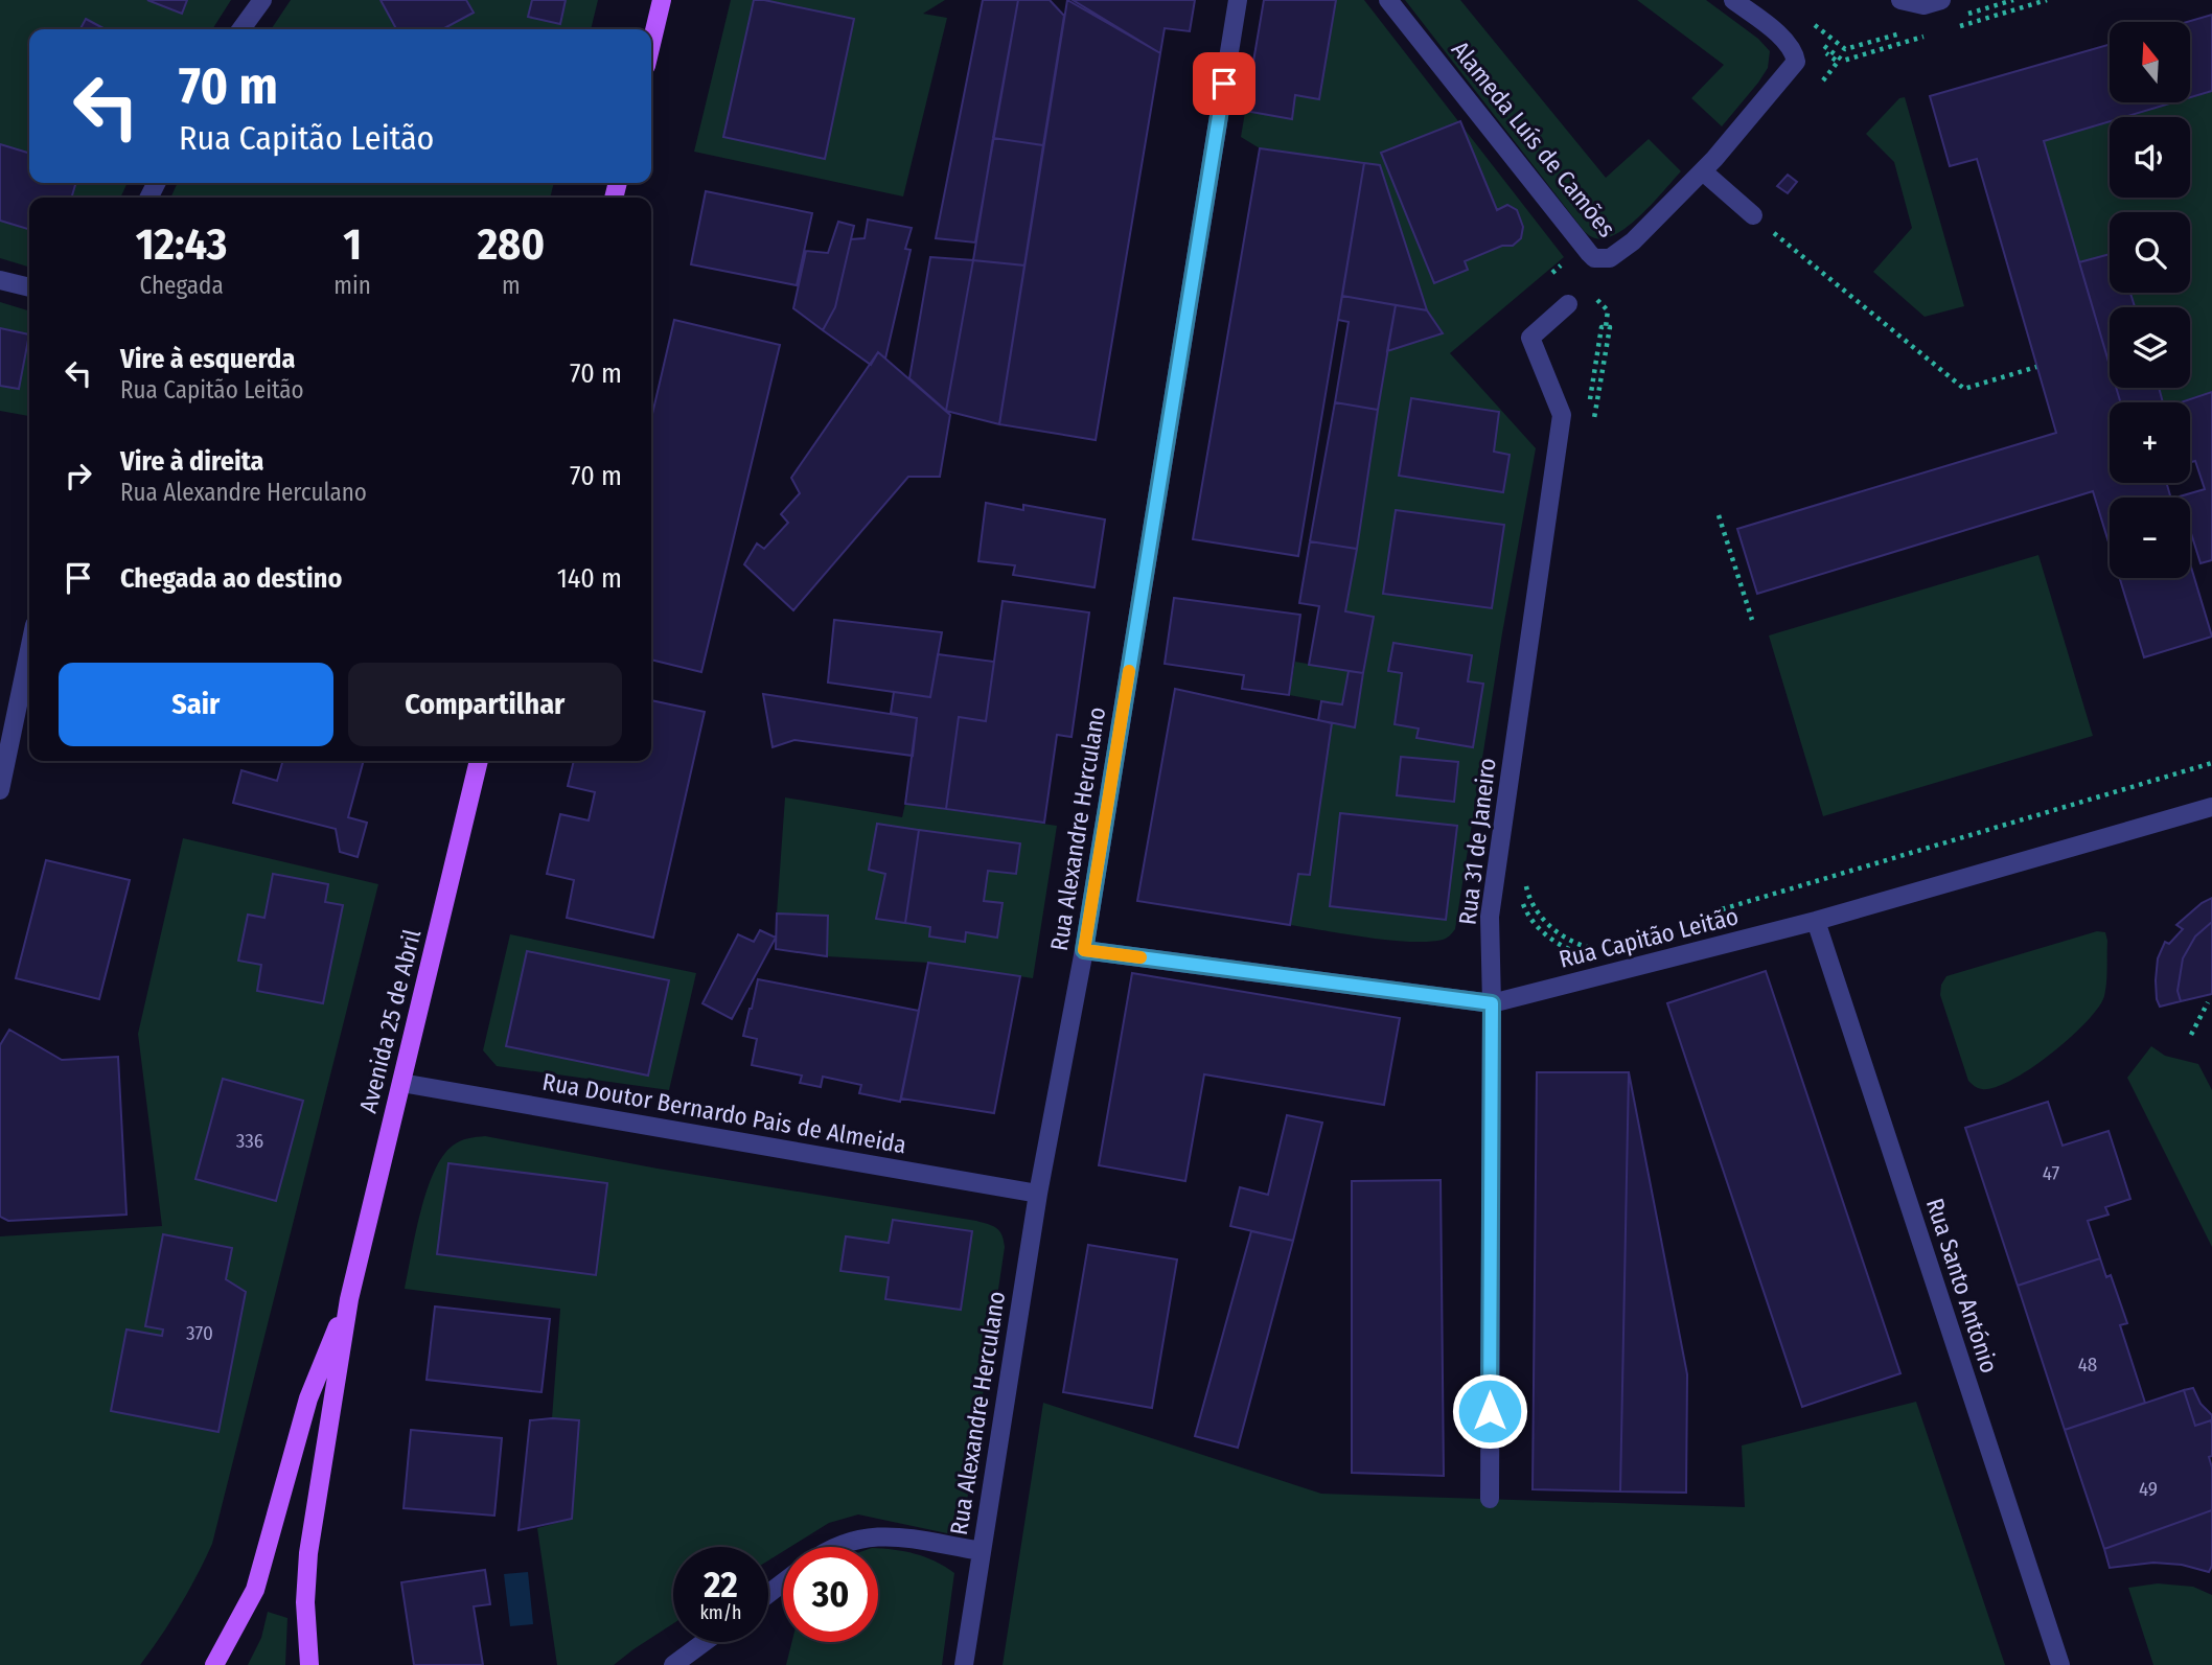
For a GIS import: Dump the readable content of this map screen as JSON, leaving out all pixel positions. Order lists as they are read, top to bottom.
{
  "streets": {
    "main road": ["Avenida 25 de Abril"],
    "street": [
      "Alameda Luís de Camões",
      "Rua Alexandre Herculano",
      "Rua 31 de Janeiro",
      "Rua Capitão Leitão",
      "Rua Doutor Bernardo Pais de Almeida",
      "Rua Santo António"
    ]
  },
  "crossings": [
    ["Rua Alexandre Herculano", "Rua Capitão Leitão"],
    ["Rua Alexandre Herculano", "Rua Doutor Bernardo Pais de Almeida"],
    ["Rua 31 de Janeiro", "Rua Capitão Leitão"],
    ["Rua Capitão Leitão", "Rua Santo António"],
    ["Avenida 25 de Abril", "Rua Doutor Bernardo Pais de Almeida"]
  ],
  "house_numbers": [
    "336",
    "47",
    "370",
    "48",
    "49"
  ],
  "north": "top",
  "page": {
    "map_buttons": ["+", "−"],
    "turn": ["70 m", "Rua Capitão Leitão"],
    "eta": [
      "12:43",
      "Chegada",
      "1",
      "min",
      "280",
      "m"
    ],
    "list": [
      {
        "name": "Vire à esquerda",
        "note": "Rua Capitão Leitão",
        "value": "70 m"
      },
      {
        "name": "Vire à direita",
        "note": "Rua Alexandre Herculano",
        "value": "70 m"
      },
      {
        "name": "Chegada ao destino",
        "value": "140 m"
      }
    ],
    "buttons": ["Sair", "Compartilhar"],
    "speed": "22 km/h",
    "limit": "30"
  }
}
